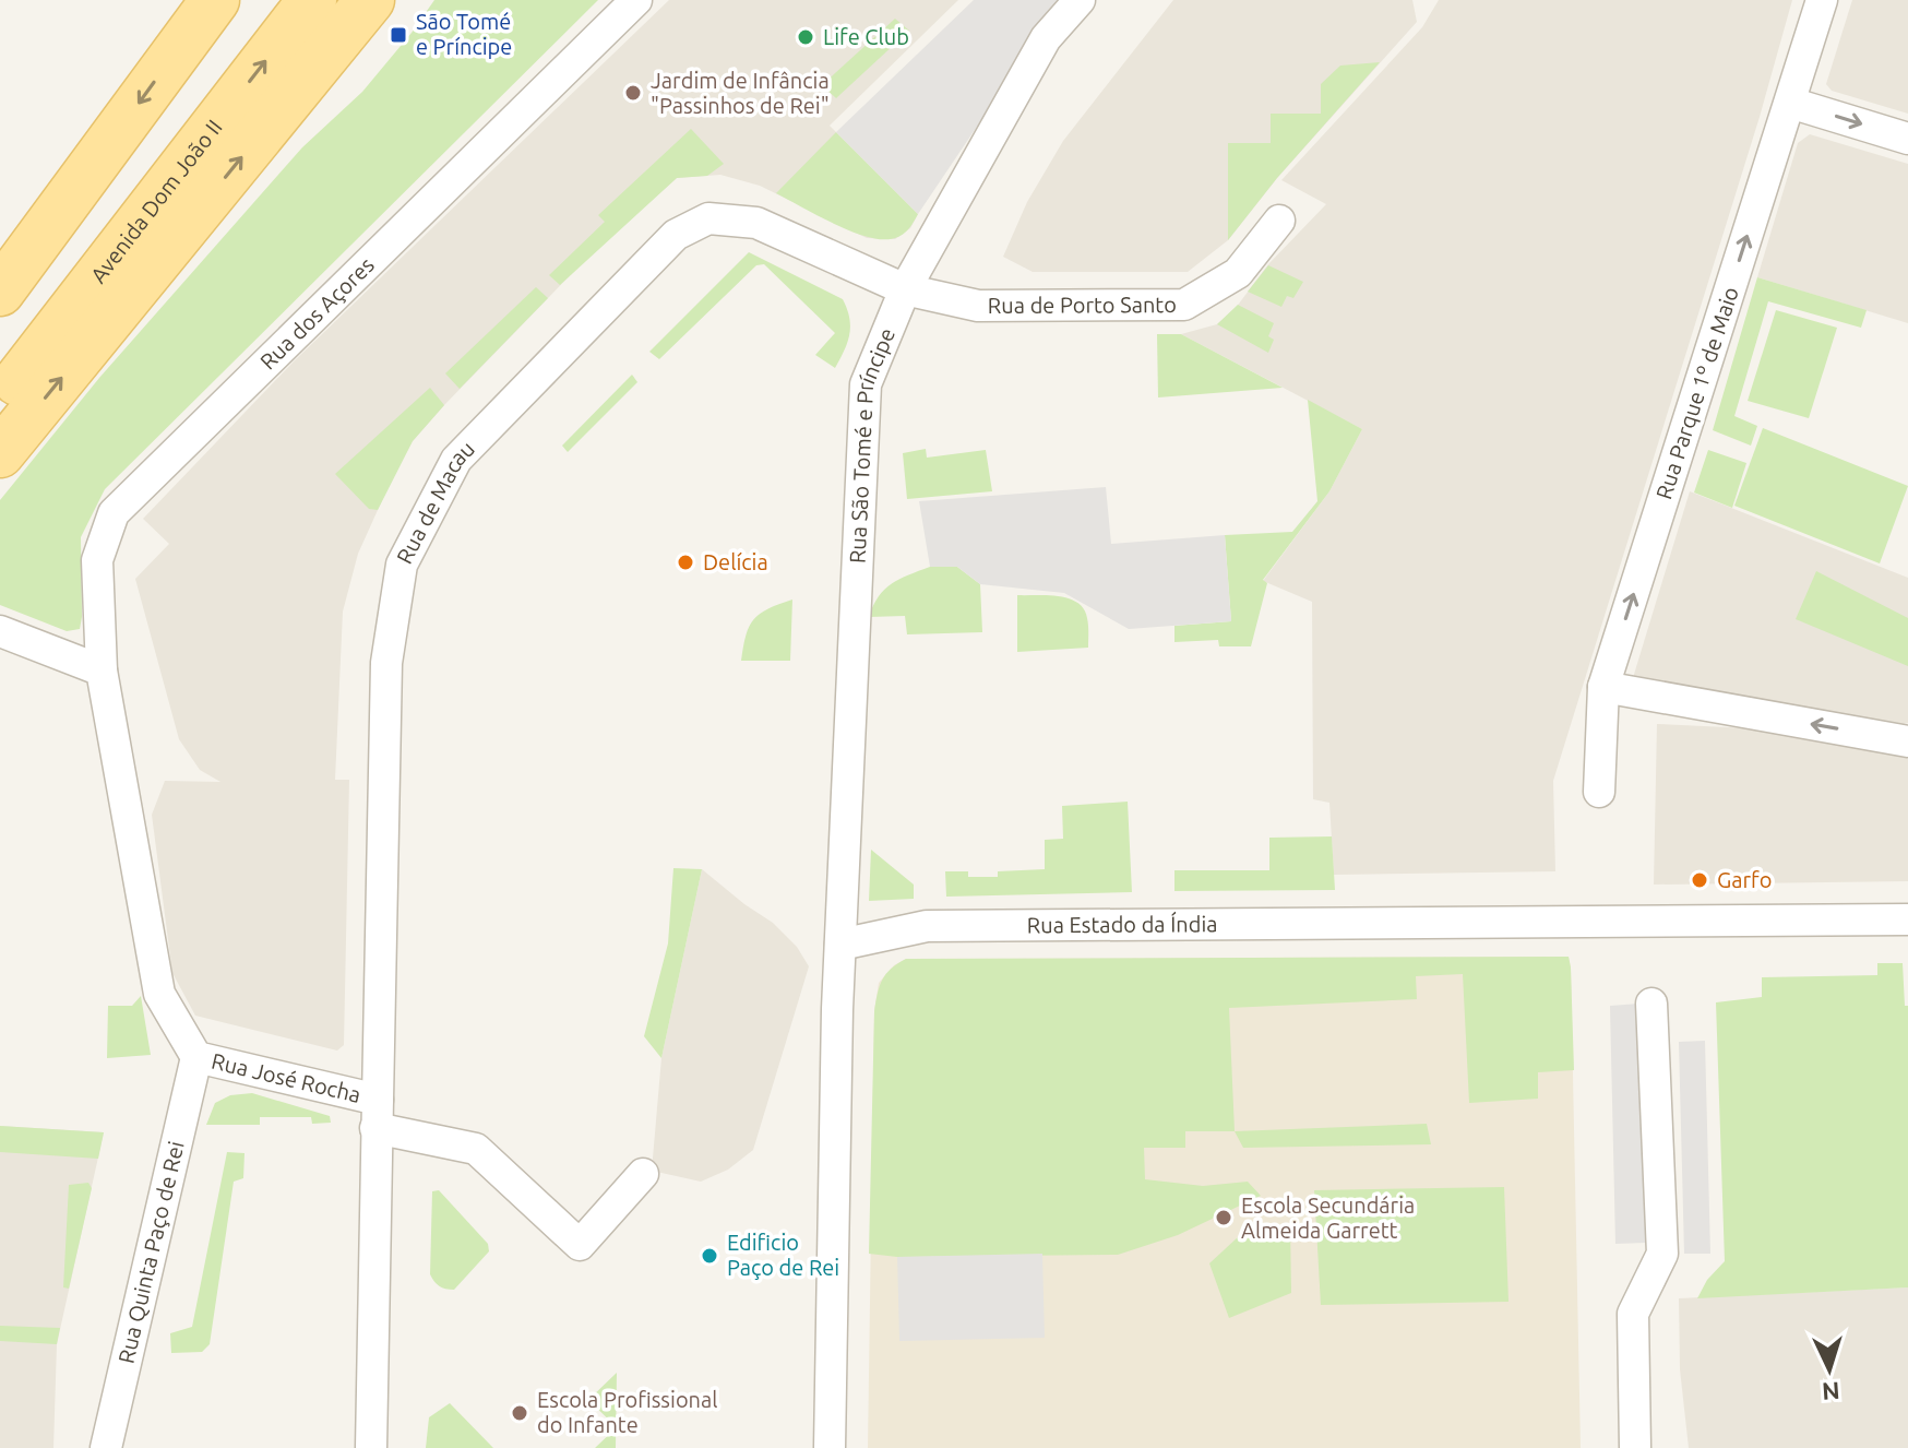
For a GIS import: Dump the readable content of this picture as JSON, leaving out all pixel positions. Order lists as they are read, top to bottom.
{
  "streets": {
    "main road": ["Avenida Dom João II"],
    "street": [
      "Rua de Porto Santo",
      "Rua dos Açores",
      "Rua Parque 1º de Maio",
      "Rua São Tomé e Príncipe",
      "Rua de Macau",
      "Rua Estado da Índia",
      "Rua José Rocha",
      "Rua Quinta Paço de Rei"
    ]
  },
  "crossings": [
    ["Rua de Porto Santo", "Rua São Tomé e Príncipe"],
    ["Rua de Porto Santo", "Rua de Macau"],
    ["Rua dos Açores", "Rua José Rocha"],
    ["Rua São Tomé e Príncipe", "Rua de Macau"],
    ["Rua São Tomé e Príncipe", "Rua Estado da Índia"],
    ["Rua de Macau", "Rua José Rocha"],
    ["Rua José Rocha", "Rua Quinta Paço de Rei"]
  ],
  "one_way": ["Rua Parque 1º de Maio"],
  "places": {
    "transit": ["São Tomé e Príncipe"],
    "other": [
      "Life Club",
      "Jardim de Infância \"Passinhos de Rei\"",
      "Delícia",
      "Garfo",
      "Escola Secundária Almeida Garrett",
      "Edificio Paço de Rei",
      "Escola Profissional do Infante"
    ]
  },
  "north": "bottom"
}
